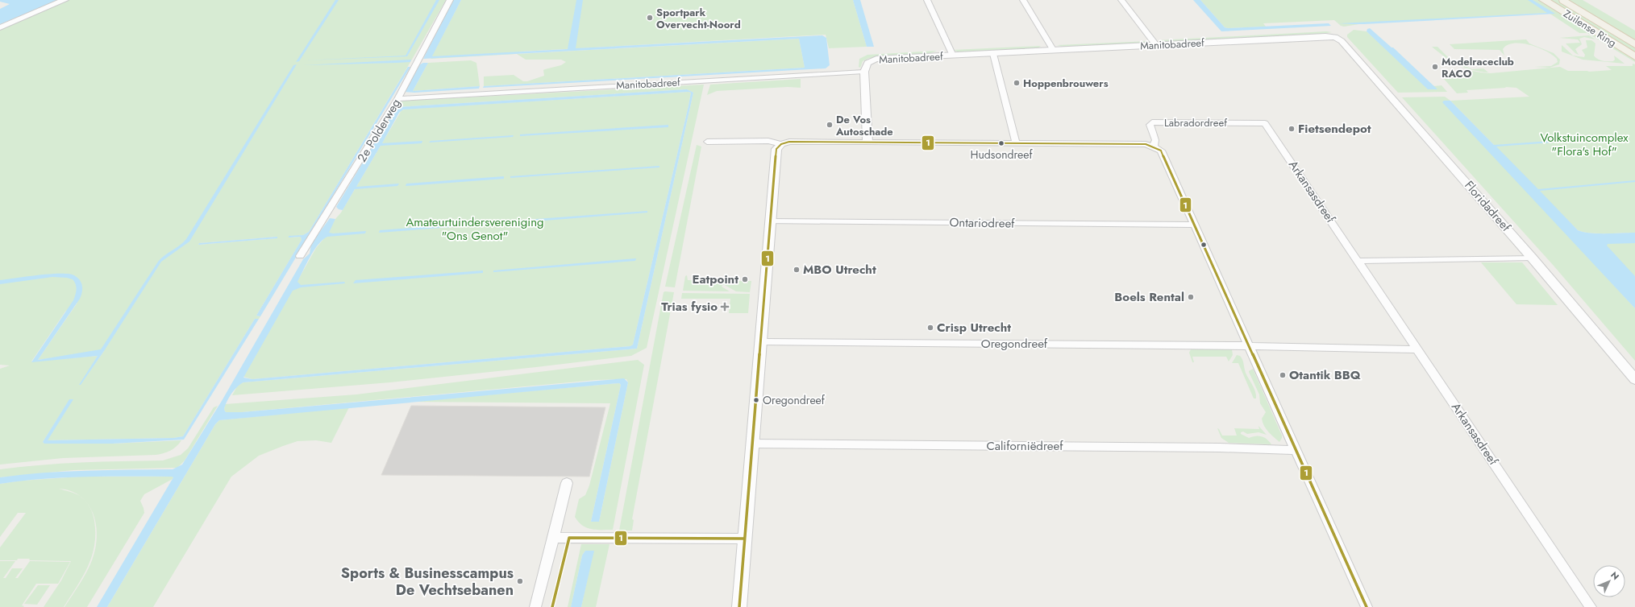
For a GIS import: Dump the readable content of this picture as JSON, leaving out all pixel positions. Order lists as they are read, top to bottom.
{
  "streets": {
    "main road": ["Zuilense Ring"],
    "street": [
      "Manitobadreef",
      "Labradordreef",
      "2e Polderweg",
      "Arkansasdreef",
      "Floridadreef",
      "Ontariodreef",
      "Oregondreef",
      "Californiëdreef"
    ]
  },
  "crossings": [
    ["Manitobadreef", "2e Polderweg"],
    ["Manitobadreef", "Floridadreef"],
    ["Labradordreef", "Arkansasdreef"],
    ["Arkansasdreef", "Oregondreef"]
  ],
  "parks": ["Volkstuincomplex \"Flora's Hof\"", "Amateurtuindersvereniging \"Ons Genot\""],
  "places": {
    "other": [
      "Sportpark Overvecht-Noord",
      "Modelraceclub RACO",
      "Hoppenbrouwers",
      "De Vos Autoschade",
      "Fietsendepot",
      "Hudsondreef",
      "MBO Utrecht",
      "Eatpoint",
      "Boels Rental",
      "Crisp Utrecht",
      "Otantik BBQ",
      "Oregondreef",
      "Sports & Businesscampus De Vechtsebanen"
    ],
    "health": ["Trias fysio"]
  },
  "lines": ["transit line 1"],
  "north": "top right"
}
